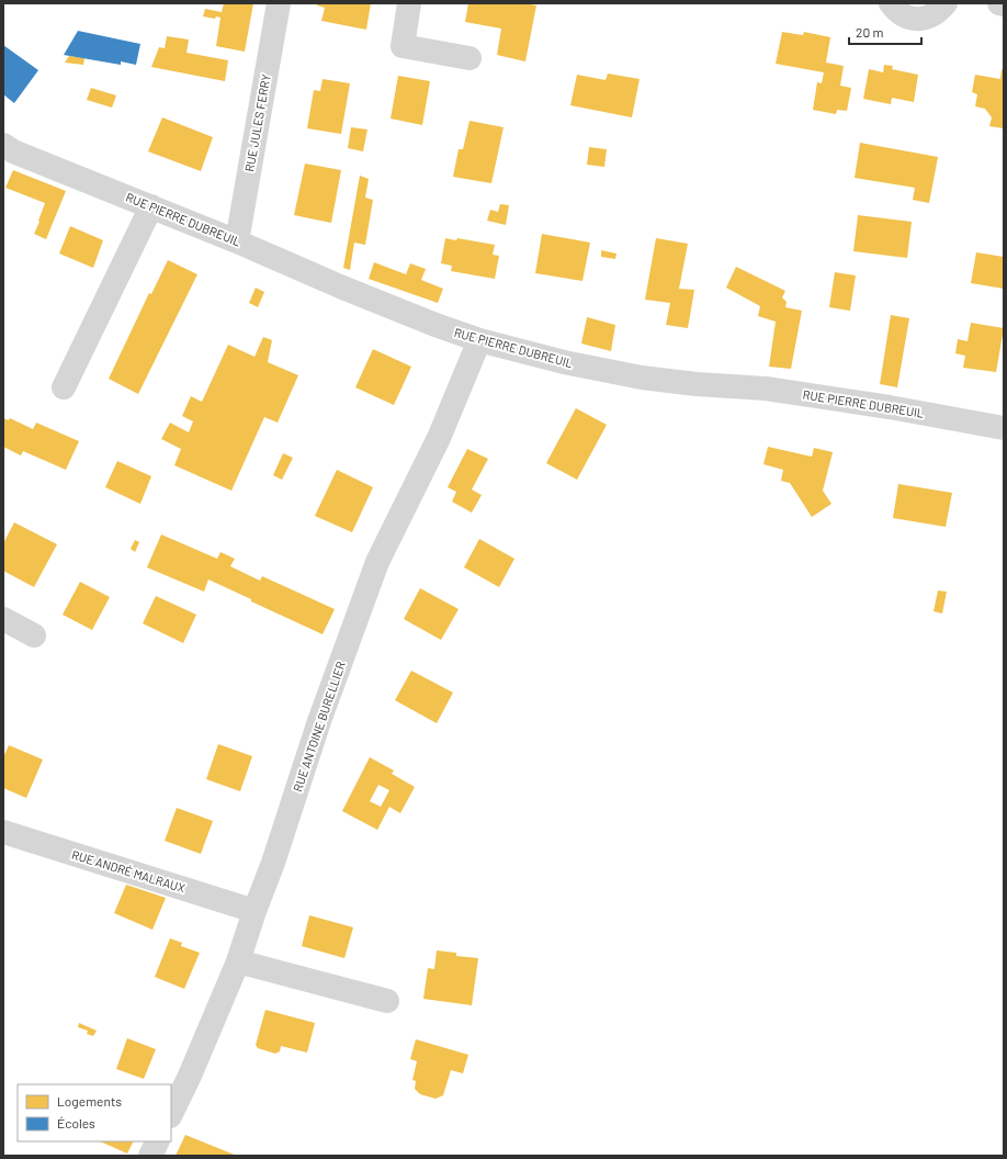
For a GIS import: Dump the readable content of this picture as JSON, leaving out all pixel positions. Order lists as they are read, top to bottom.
{
  "streets": {
    "street": [
      "RUE JULES FERRY",
      "RUE PIERRE DUBREUIL",
      "RUE ANTOINE BURELLIER",
      "RUE ANDRÉ MALRAUX"
    ]
  },
  "crossings": [
    ["RUE JULES FERRY", "RUE PIERRE DUBREUIL"],
    ["RUE PIERRE DUBREUIL", "RUE ANTOINE BURELLIER"],
    ["RUE ANTOINE BURELLIER", "RUE ANDRÉ MALRAUX"]
  ],
  "legend": ["Logements", "Écoles"],
  "scale_bar": "20 m"
}
